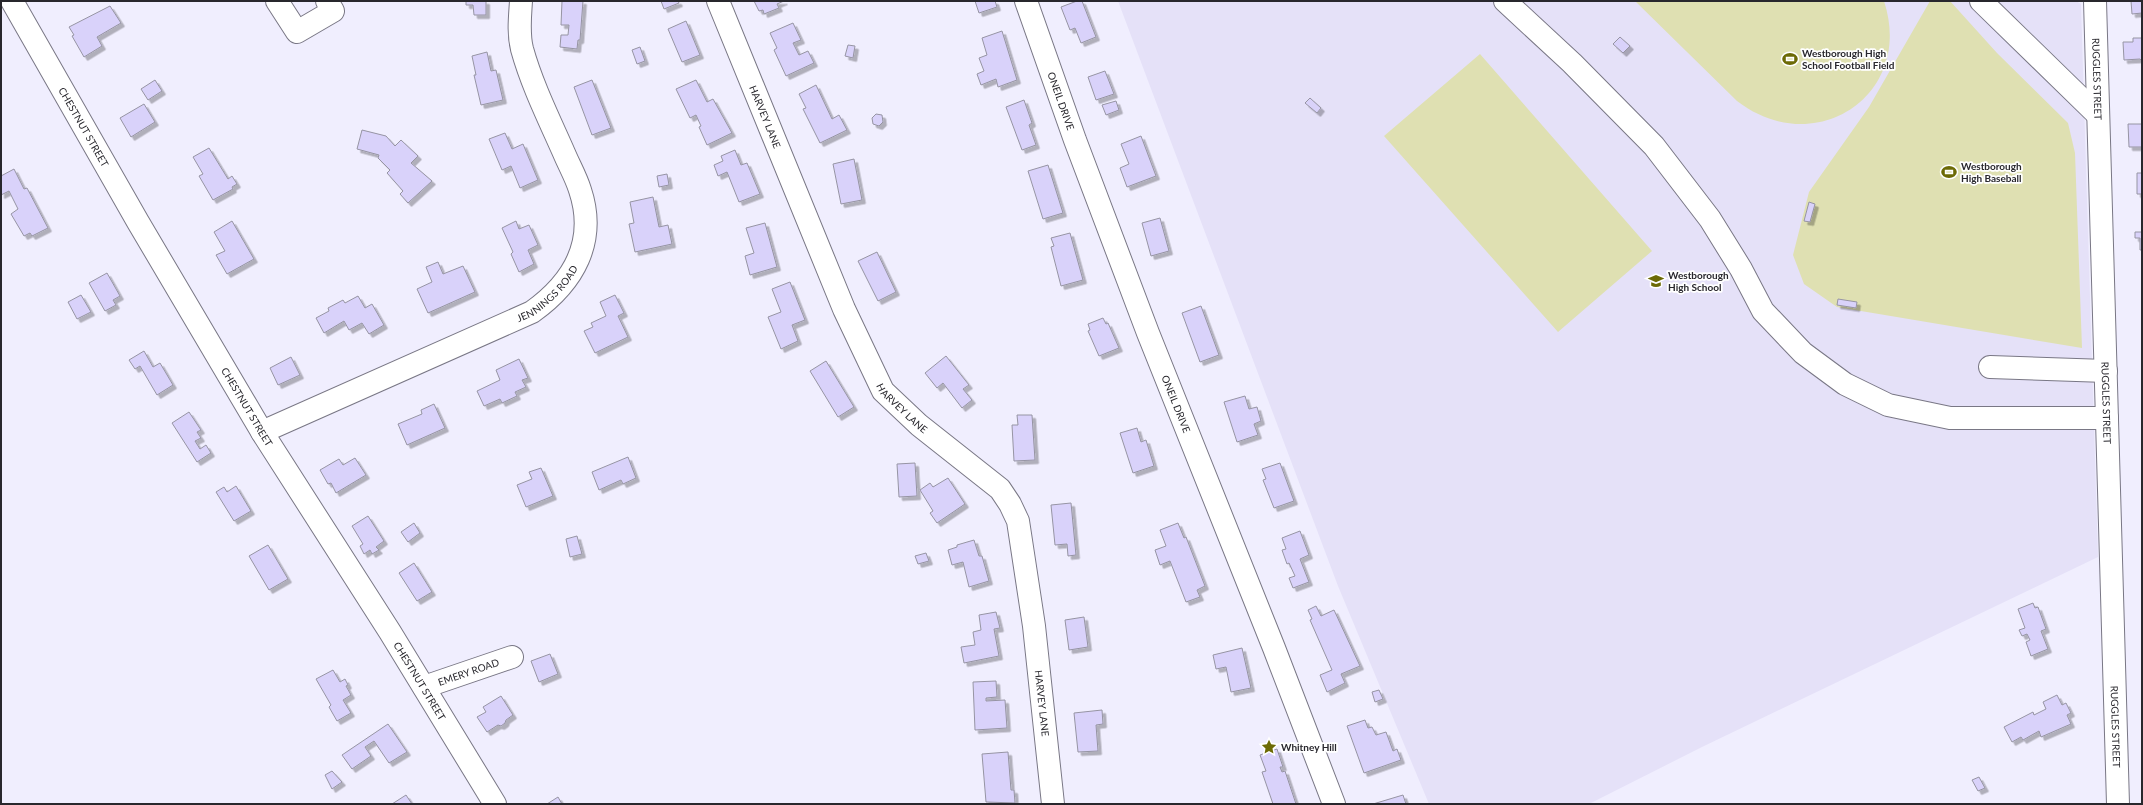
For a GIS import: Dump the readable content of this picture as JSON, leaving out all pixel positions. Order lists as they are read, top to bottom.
{
  "streets": {
    "street": [
      "RUGGLES STREET",
      "ONEIL DRIVE",
      "HARVEY LANE",
      "CHESTNUT STREET",
      "JENNINGS ROAD",
      "EMERY ROAD"
    ]
  },
  "crossings": [
    ["CHESTNUT STREET", "JENNINGS ROAD"],
    ["CHESTNUT STREET", "EMERY ROAD"]
  ],
  "places": {
    "sports": ["Westborough High School Football Field", "Westborough High Baseball"],
    "school or university": ["Westborough High School"],
    "place": ["Whitney Hill"]
  }
}
